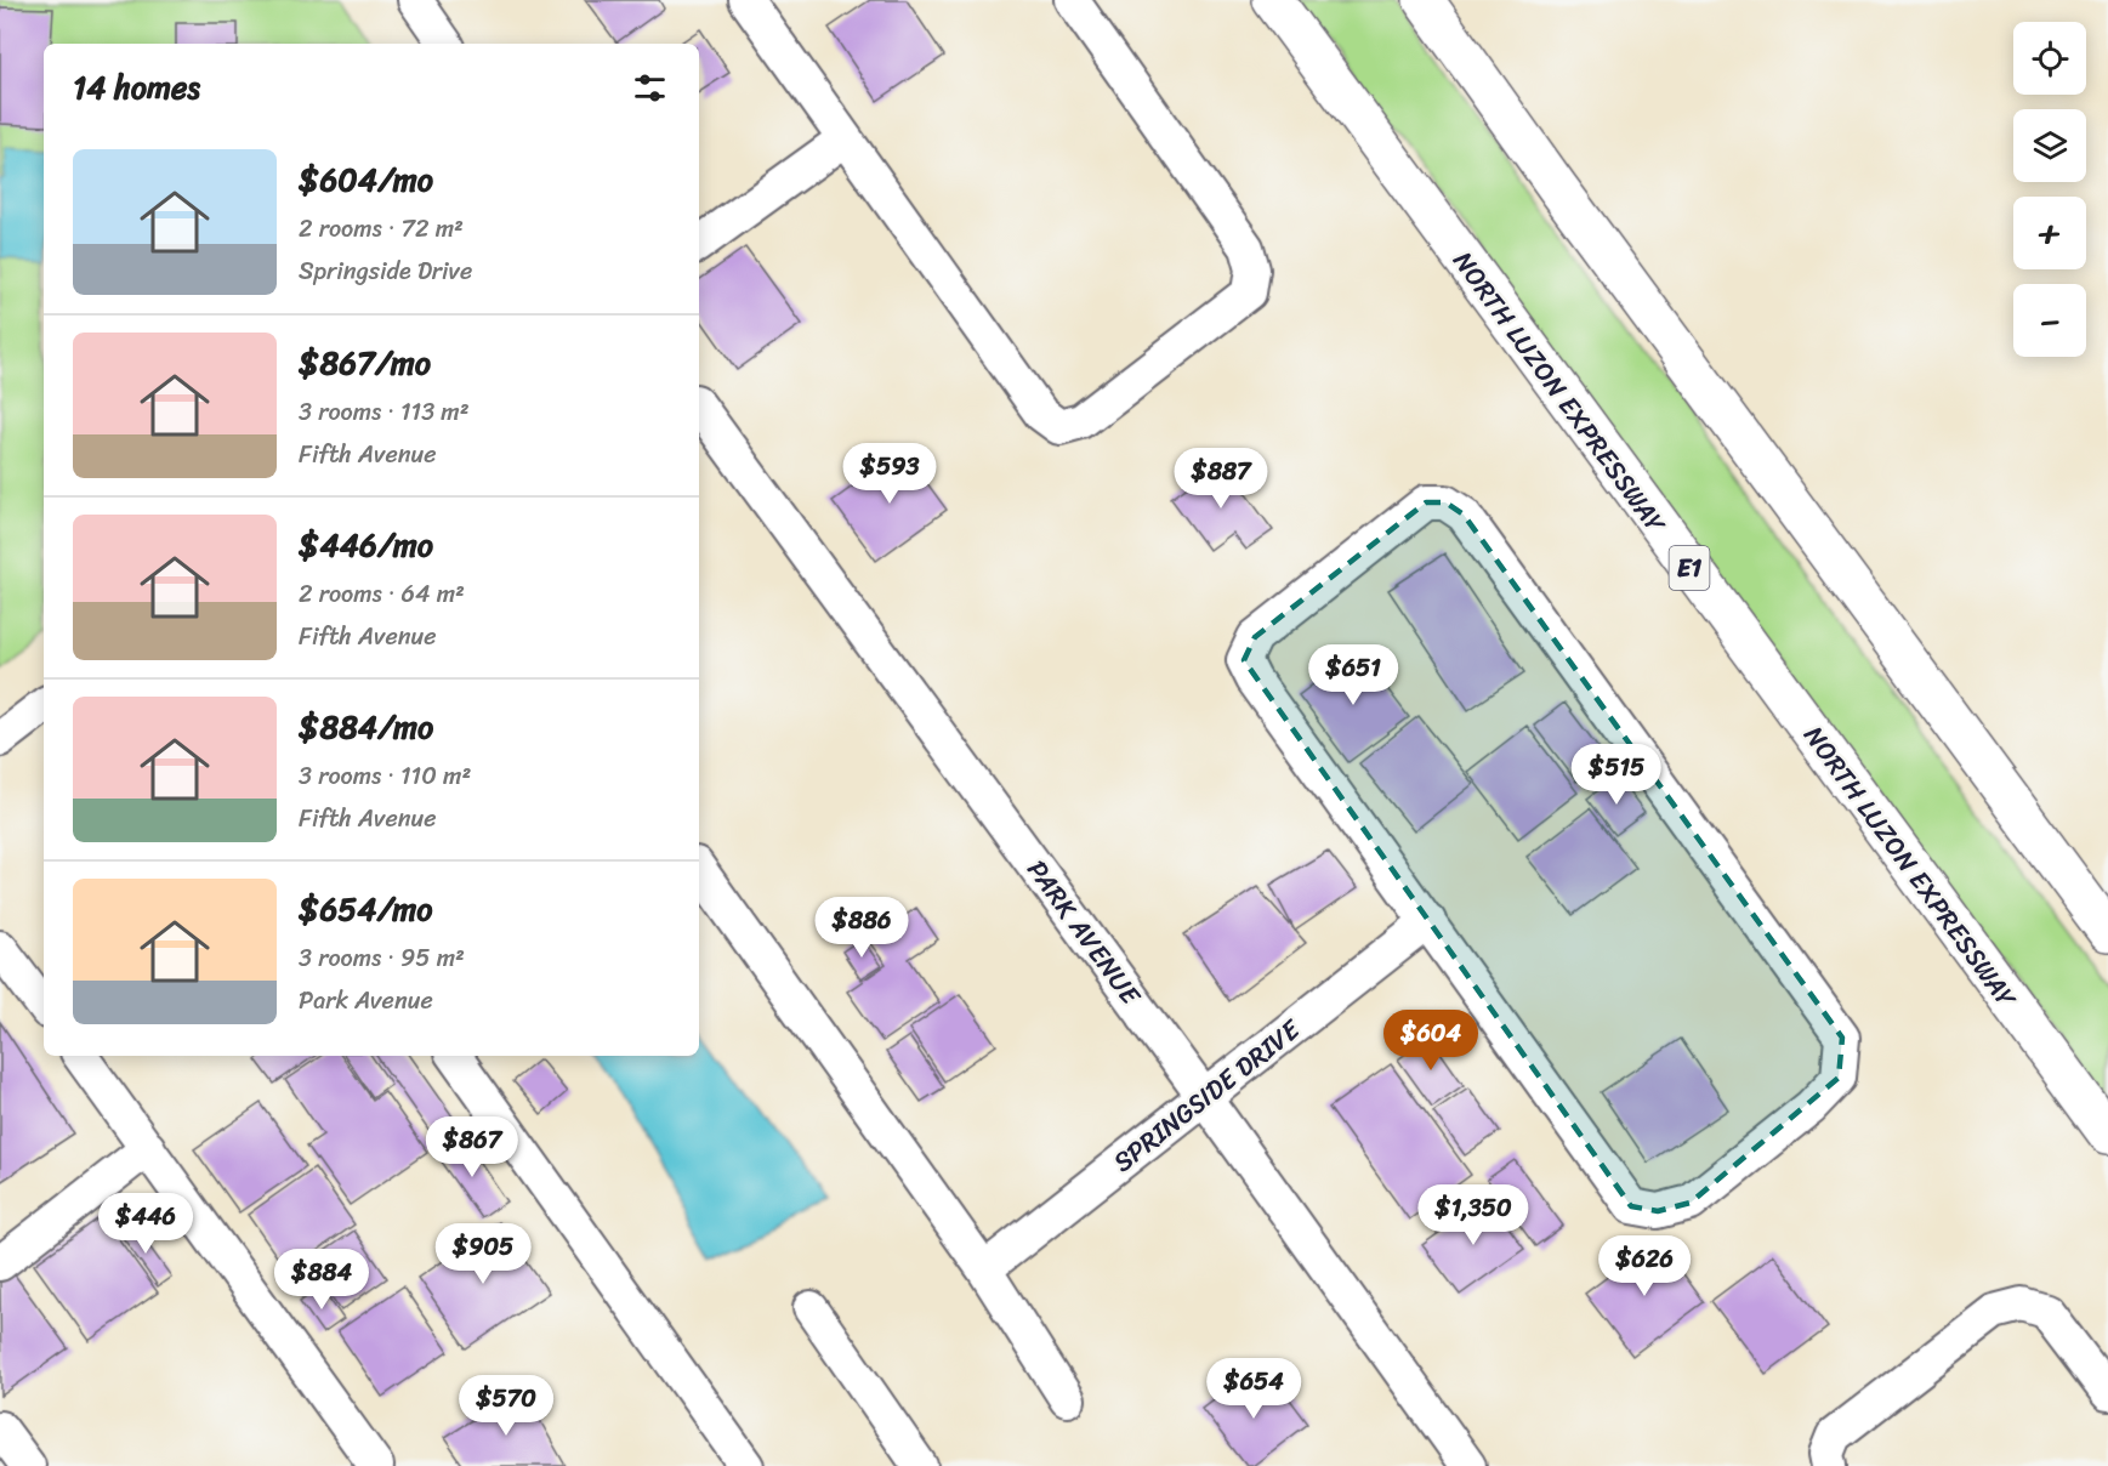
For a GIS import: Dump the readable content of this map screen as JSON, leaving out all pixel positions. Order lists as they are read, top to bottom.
{
  "streets": {
    "highway": ["NORTH LUZON EXPRESSWAY", "E1"],
    "street": ["PARK AVENUE", "SPRINGSIDE DRIVE"]
  },
  "crossings": [
    ["PARK AVENUE", "SPRINGSIDE DRIVE"]
  ],
  "page": {
    "map_buttons": ["+", "−"],
    "heading": "14 homes",
    "list": [
      {
        "name": "$604/mo",
        "note": "2 rooms · 72 m² · Springside Drive"
      },
      {
        "name": "$867/mo",
        "note": "3 rooms · 113 m² · Fifth Avenue"
      },
      {
        "name": "$446/mo",
        "note": "2 rooms · 64 m² · Fifth Avenue"
      },
      {
        "name": "$884/mo",
        "note": "3 rooms · 110 m² · Fifth Avenue"
      },
      {
        "name": "$654/mo",
        "note": "3 rooms · 95 m² · Park Avenue"
      }
    ],
    "price": [
      "$593",
      "$887",
      "$651",
      "$515",
      "$886",
      "$604",
      "$867",
      "$1,350",
      "$446",
      "$905",
      "$626",
      "$884",
      "$654",
      "$570"
    ]
  }
}
